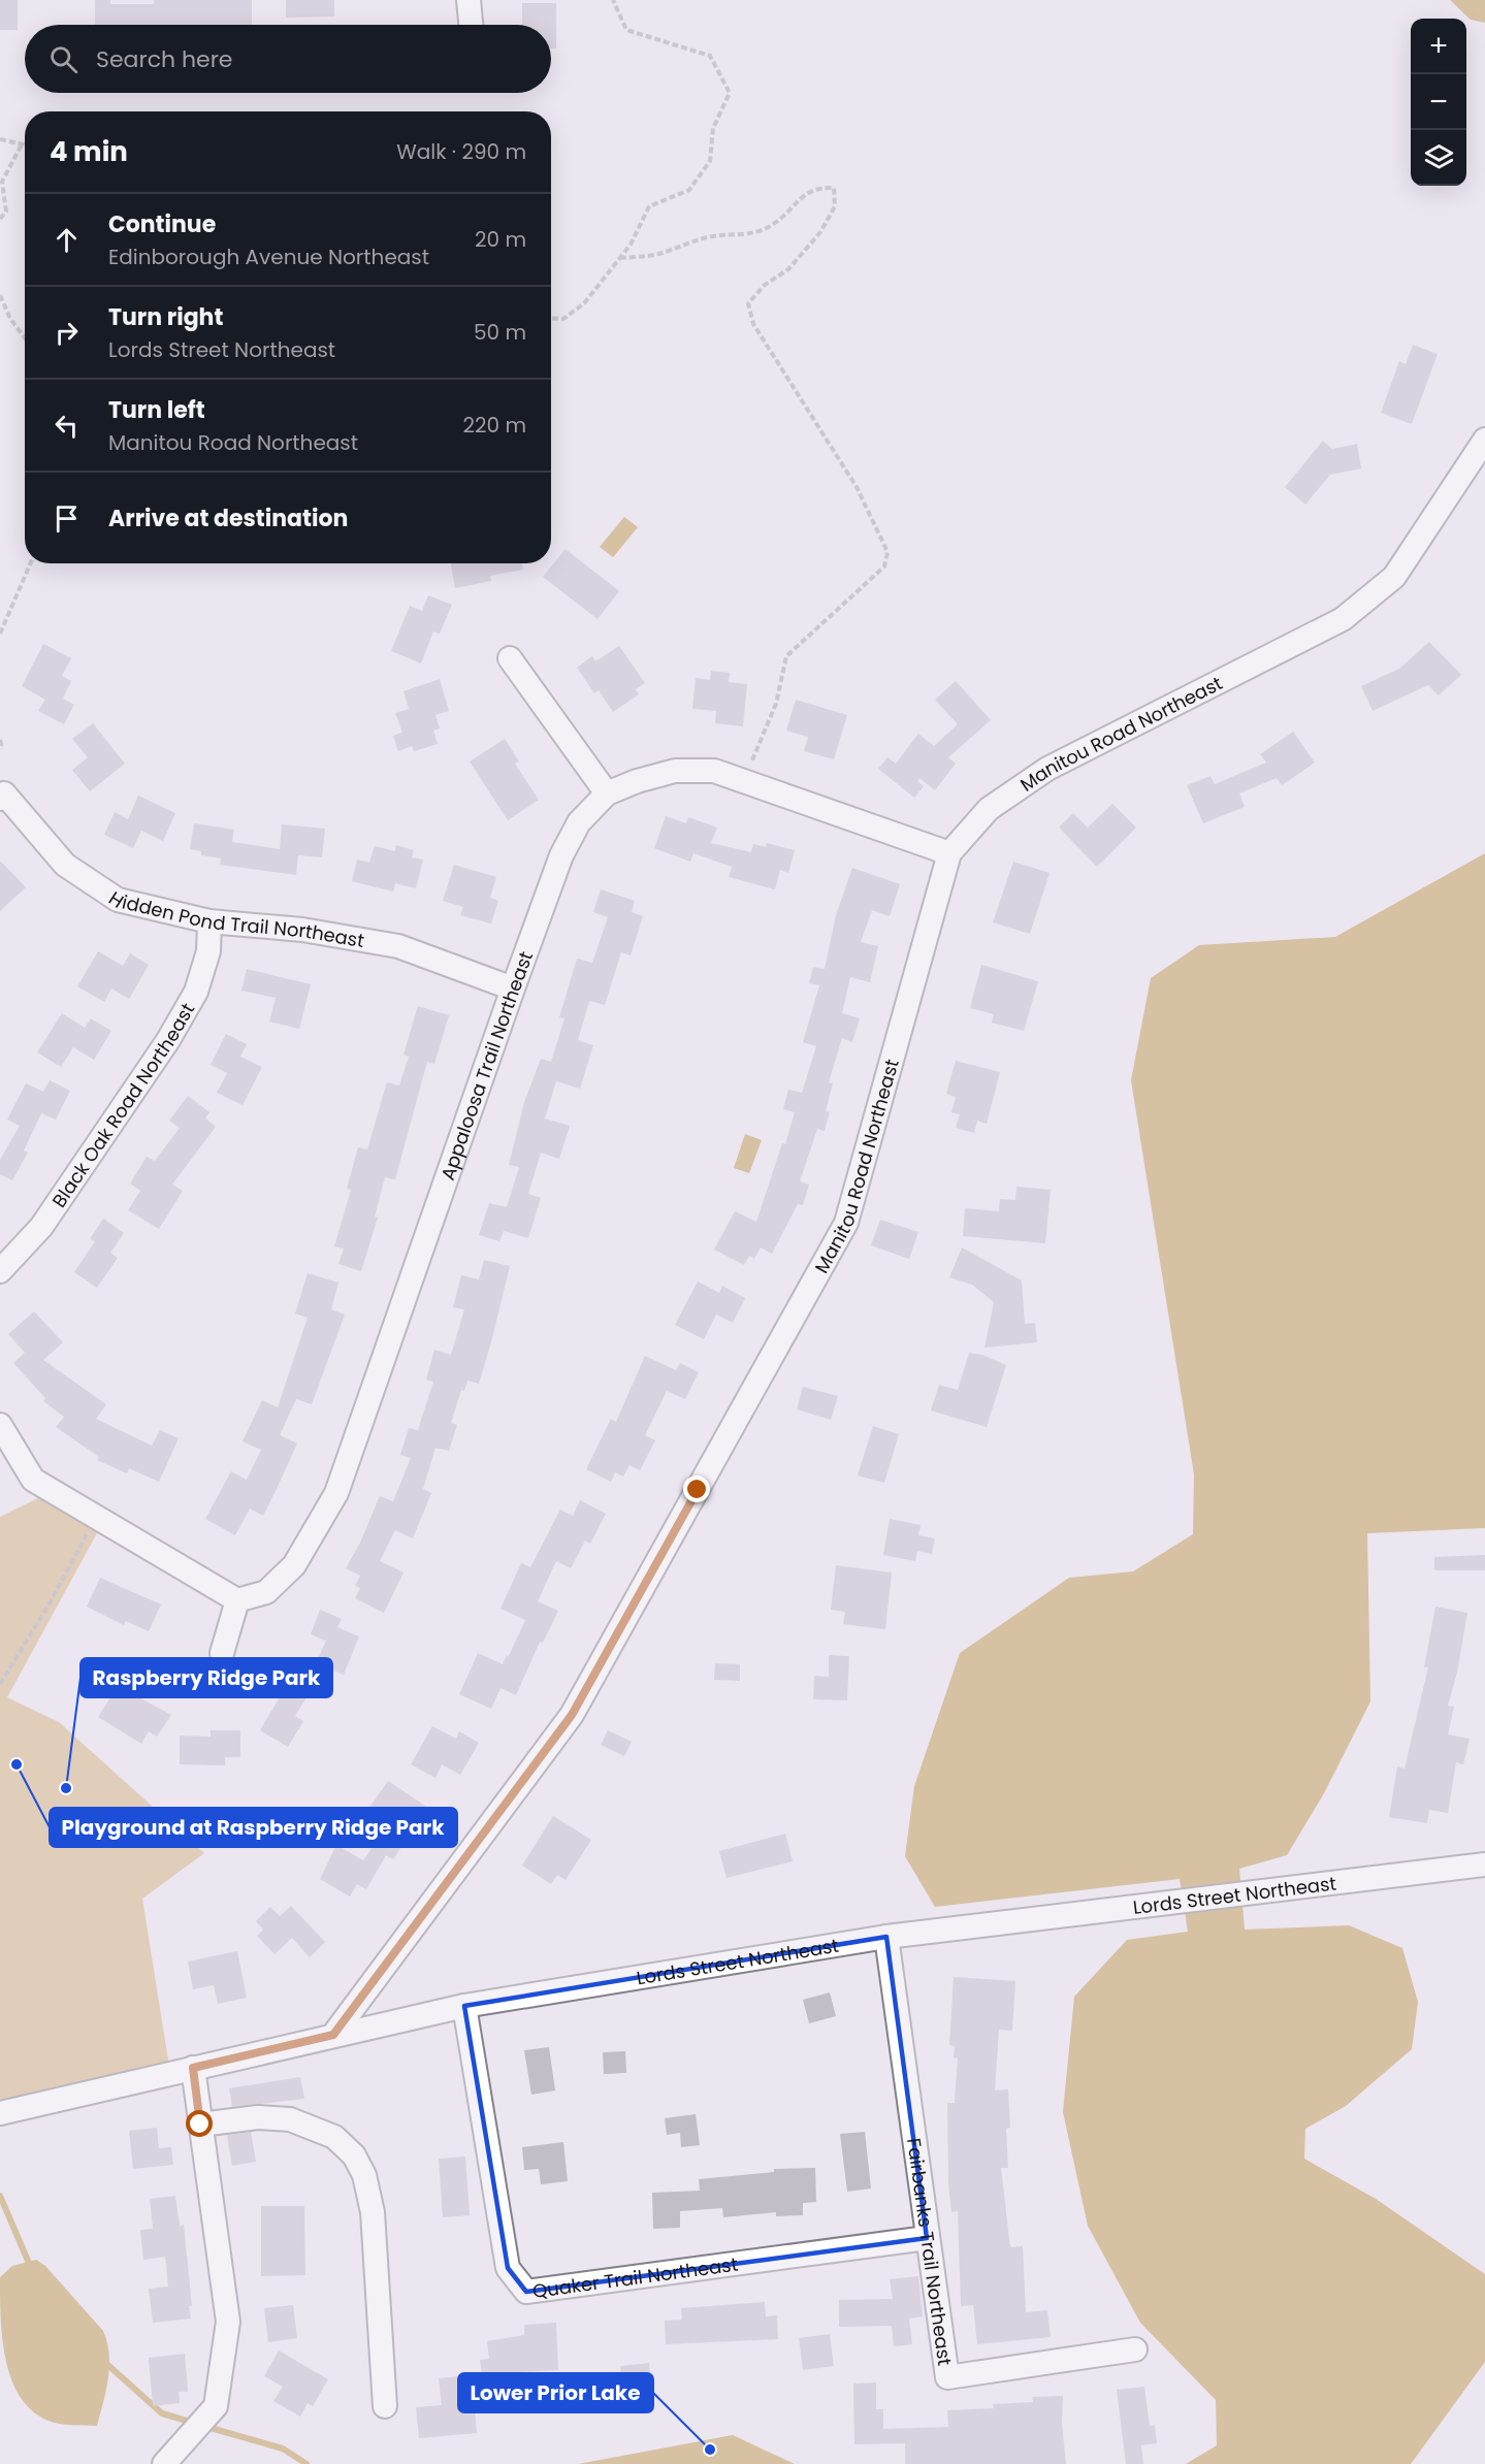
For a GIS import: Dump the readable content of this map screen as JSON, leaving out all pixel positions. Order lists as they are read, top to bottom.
{
  "streets": {
    "street": [
      "Manitou Road Northeast",
      "Hidden Pond Trail Northeast",
      "Appaloosa Trail Northeast",
      "Black Oak Road Northeast",
      "Lords Street Northeast",
      "Fairbanks Trail Northeast",
      "Quaker Trail Northeast"
    ]
  },
  "crossings": [
    ["Manitou Road Northeast", "Appaloosa Trail Northeast"],
    ["Manitou Road Northeast", "Lords Street Northeast"],
    ["Hidden Pond Trail Northeast", "Appaloosa Trail Northeast"],
    ["Hidden Pond Trail Northeast", "Black Oak Road Northeast"],
    ["Lords Street Northeast", "Fairbanks Trail Northeast"],
    ["Lords Street Northeast", "Quaker Trail Northeast"],
    ["Fairbanks Trail Northeast", "Quaker Trail Northeast"]
  ],
  "places": ["Playground at Raspberry Ridge Park", "Raspberry Ridge Park", "Lower Prior Lake"],
  "page": {
    "map_buttons": ["+", "−"],
    "search": "Search here",
    "heading": ["4 min", "Walk · 290 m"],
    "list": [
      ["Continue", "Edinborough Avenue Northeast", "20 m"],
      ["Turn right", "Lords Street Northeast", "50 m"],
      ["Turn left", "Manitou Road Northeast", "220 m"],
      "Arrive at destination"
    ]
  }
}
